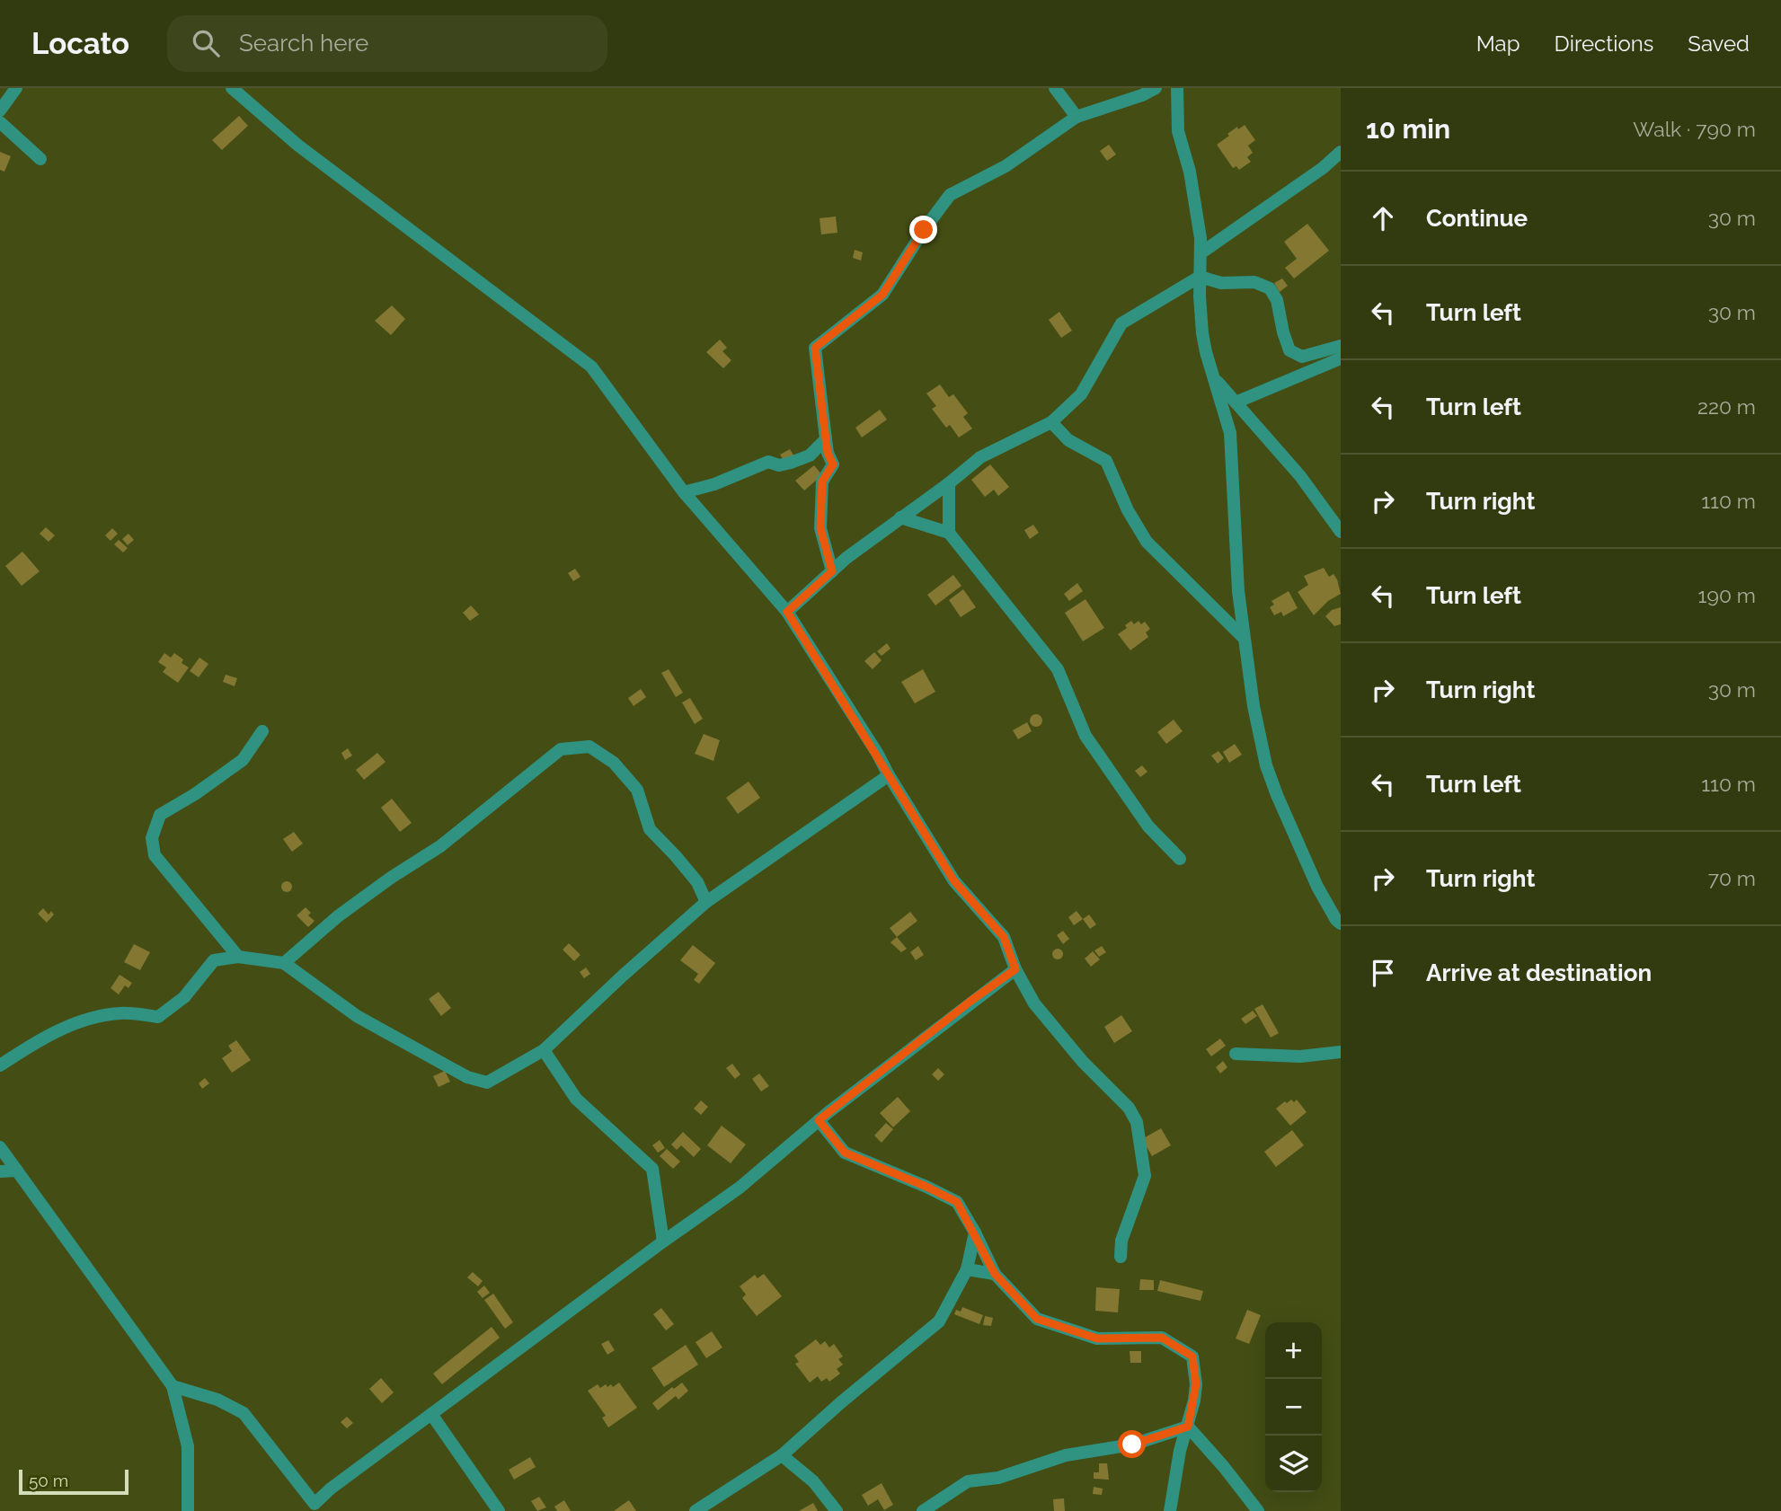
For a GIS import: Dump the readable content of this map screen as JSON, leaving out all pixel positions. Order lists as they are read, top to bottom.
{
  "scale_bar": "50 m",
  "page": {
    "header": "Locato",
    "search": "Search here",
    "nav": ["Map", "Directions", "Saved"],
    "heading": ["10 min", "Walk · 790 m"],
    "list": [
      ["Continue", "30 m"],
      ["Turn left", "30 m"],
      ["Turn left", "220 m"],
      ["Turn right", "110 m"],
      ["Turn left", "190 m"],
      ["Turn right", "30 m"],
      ["Turn left", "110 m"],
      ["Turn right", "70 m"],
      "Arrive at destination"
    ],
    "map_buttons": ["+", "−"],
    "scale": "50 m"
  }
}
